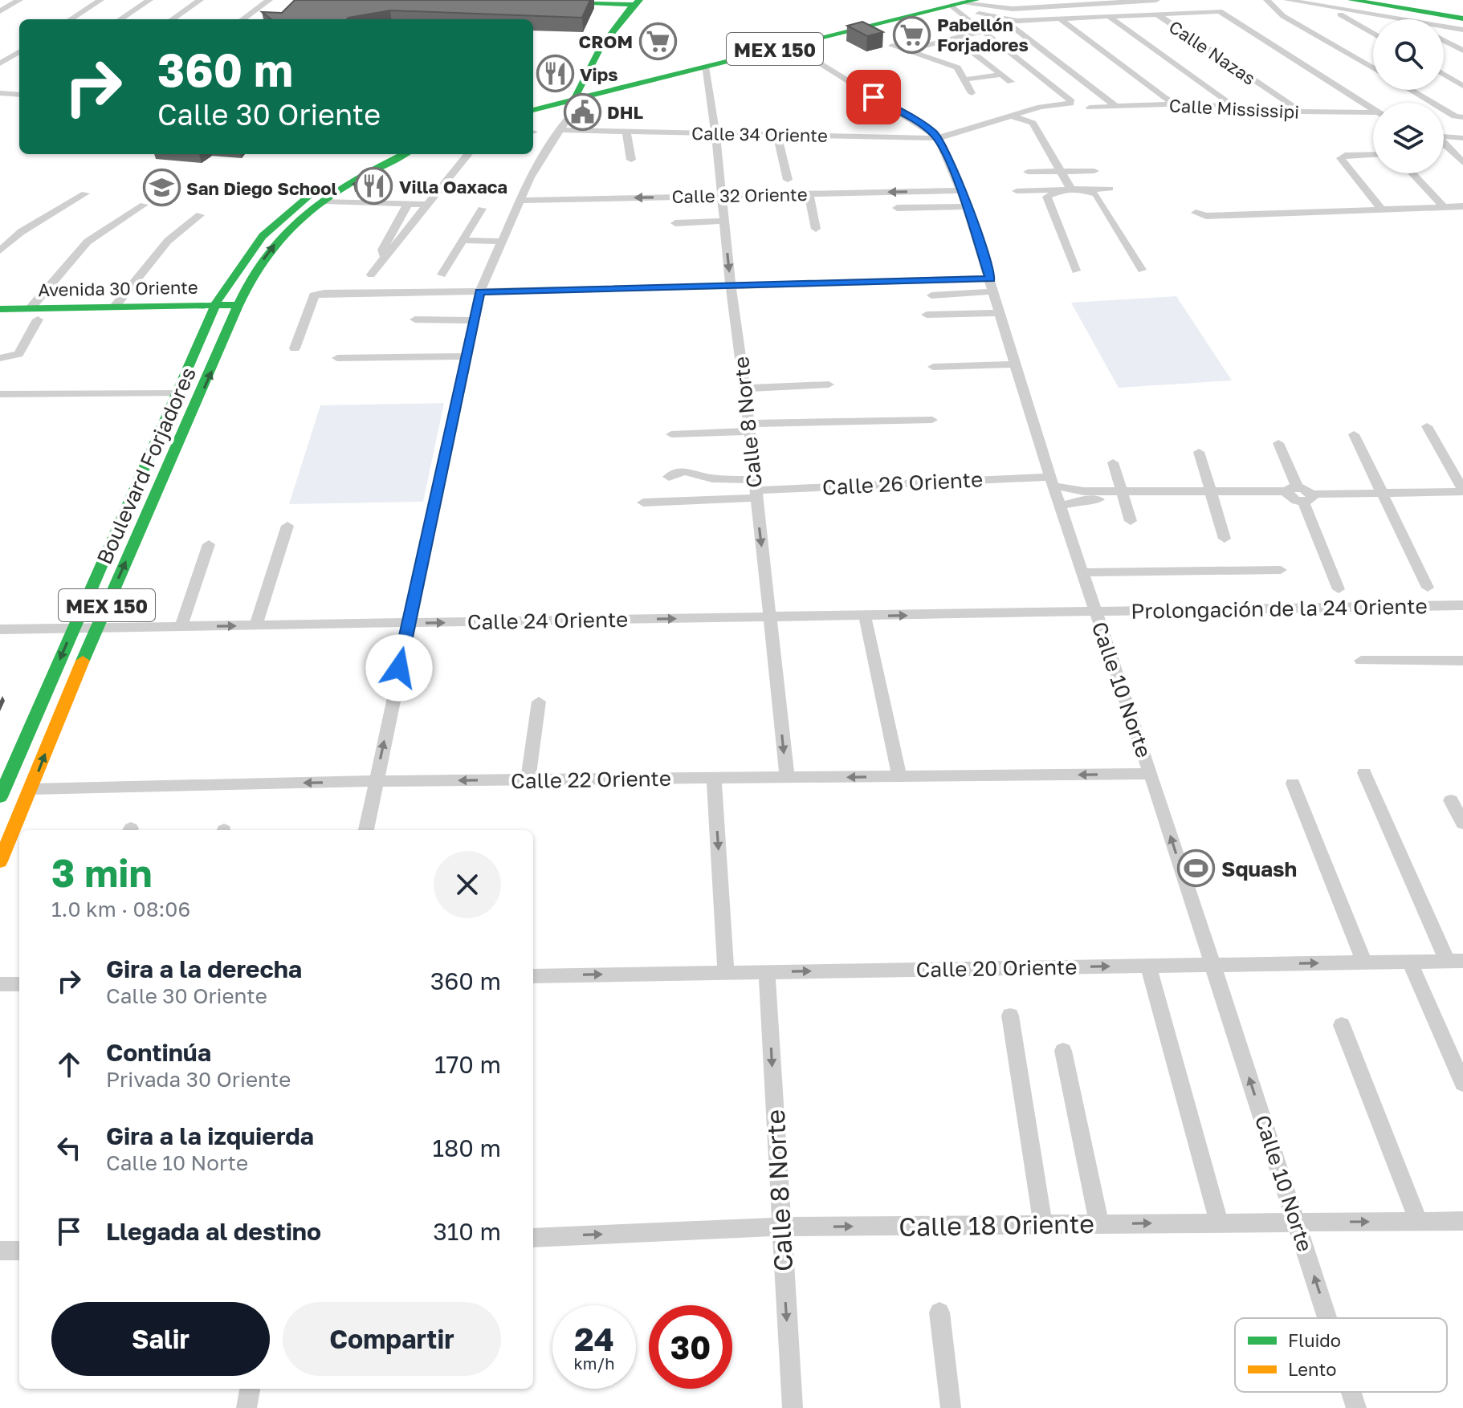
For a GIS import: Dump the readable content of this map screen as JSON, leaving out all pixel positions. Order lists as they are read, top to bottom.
{
  "streets": {
    "main road": ["MEX 150", "Avenida 30 Oriente", "Boulevard Forjadores"],
    "street": [
      "Calle Nazas",
      "Calle Mississipi",
      "Calle 34 Oriente",
      "Calle 32 Oriente",
      "Calle 8 Norte",
      "Calle 26 Oriente",
      "Prolongación de la 24 Oriente",
      "Calle 24 Oriente",
      "Calle 10 Norte",
      "Calle 22 Oriente",
      "Calle 20 Oriente",
      "Calle 18 Oriente"
    ]
  },
  "crossings": [
    ["MEX 150", "Calle 8 Norte"],
    ["Calle Nazas", "Calle Mississipi"],
    ["Calle 34 Oriente", "Calle 8 Norte"],
    ["Calle 34 Oriente", "Calle 10 Norte"],
    ["Calle 32 Oriente", "Calle 8 Norte"],
    ["Calle 32 Oriente", "Calle 10 Norte"],
    ["Avenida 30 Oriente", "Boulevard Forjadores"],
    ["Calle 8 Norte", "Calle 26 Oriente"],
    ["Calle 8 Norte", "Calle 24 Oriente"],
    ["Calle 8 Norte", "Calle 22 Oriente"],
    ["Calle 8 Norte", "Calle 20 Oriente"],
    ["Calle 8 Norte", "Calle 18 Oriente"],
    ["Boulevard Forjadores", "Calle 24 Oriente"],
    ["Boulevard Forjadores", "Calle 22 Oriente"],
    ["Calle 26 Oriente", "Calle 10 Norte"],
    ["Prolongación de la 24 Oriente", "Calle 24 Oriente"],
    ["Prolongación de la 24 Oriente", "Calle 10 Norte"],
    ["Calle 24 Oriente", "Calle 10 Norte"],
    ["Calle 10 Norte", "Calle 22 Oriente"],
    ["Calle 10 Norte", "Calle 20 Oriente"],
    ["Calle 10 Norte", "Calle 18 Oriente"]
  ],
  "one_way": [
    "Calle 8 Norte",
    "Calle 24 Oriente",
    "Calle 22 Oriente",
    "Calle 20 Oriente",
    "Calle 18 Oriente"
  ],
  "places": {
    "supermarket": ["Pabellón Forjadores", "CROM"],
    "restaurant": ["Vips", "Villa Oaxaca"],
    "public building": ["DHL"],
    "school or university": ["San Diego School"],
    "sports": ["Squash"]
  },
  "legend": ["Fluido", "Lento"],
  "page": {
    "turn": ["360 m", "Calle 30 Oriente"],
    "heading": ["3 min", "1.0 km · 08:06"],
    "list": [
      {
        "name": "Gira a la derecha",
        "note": "Calle 30 Oriente",
        "value": "360 m"
      },
      {
        "name": "Continúa",
        "note": "Privada 30 Oriente",
        "value": "170 m"
      },
      {
        "name": "Gira a la izquierda",
        "note": "Calle 10 Norte",
        "value": "180 m"
      },
      {
        "name": "Llegada al destino",
        "value": "310 m"
      }
    ],
    "buttons": ["Salir", "Compartir"],
    "speed": "24 km/h",
    "limit": "30"
  }
}
